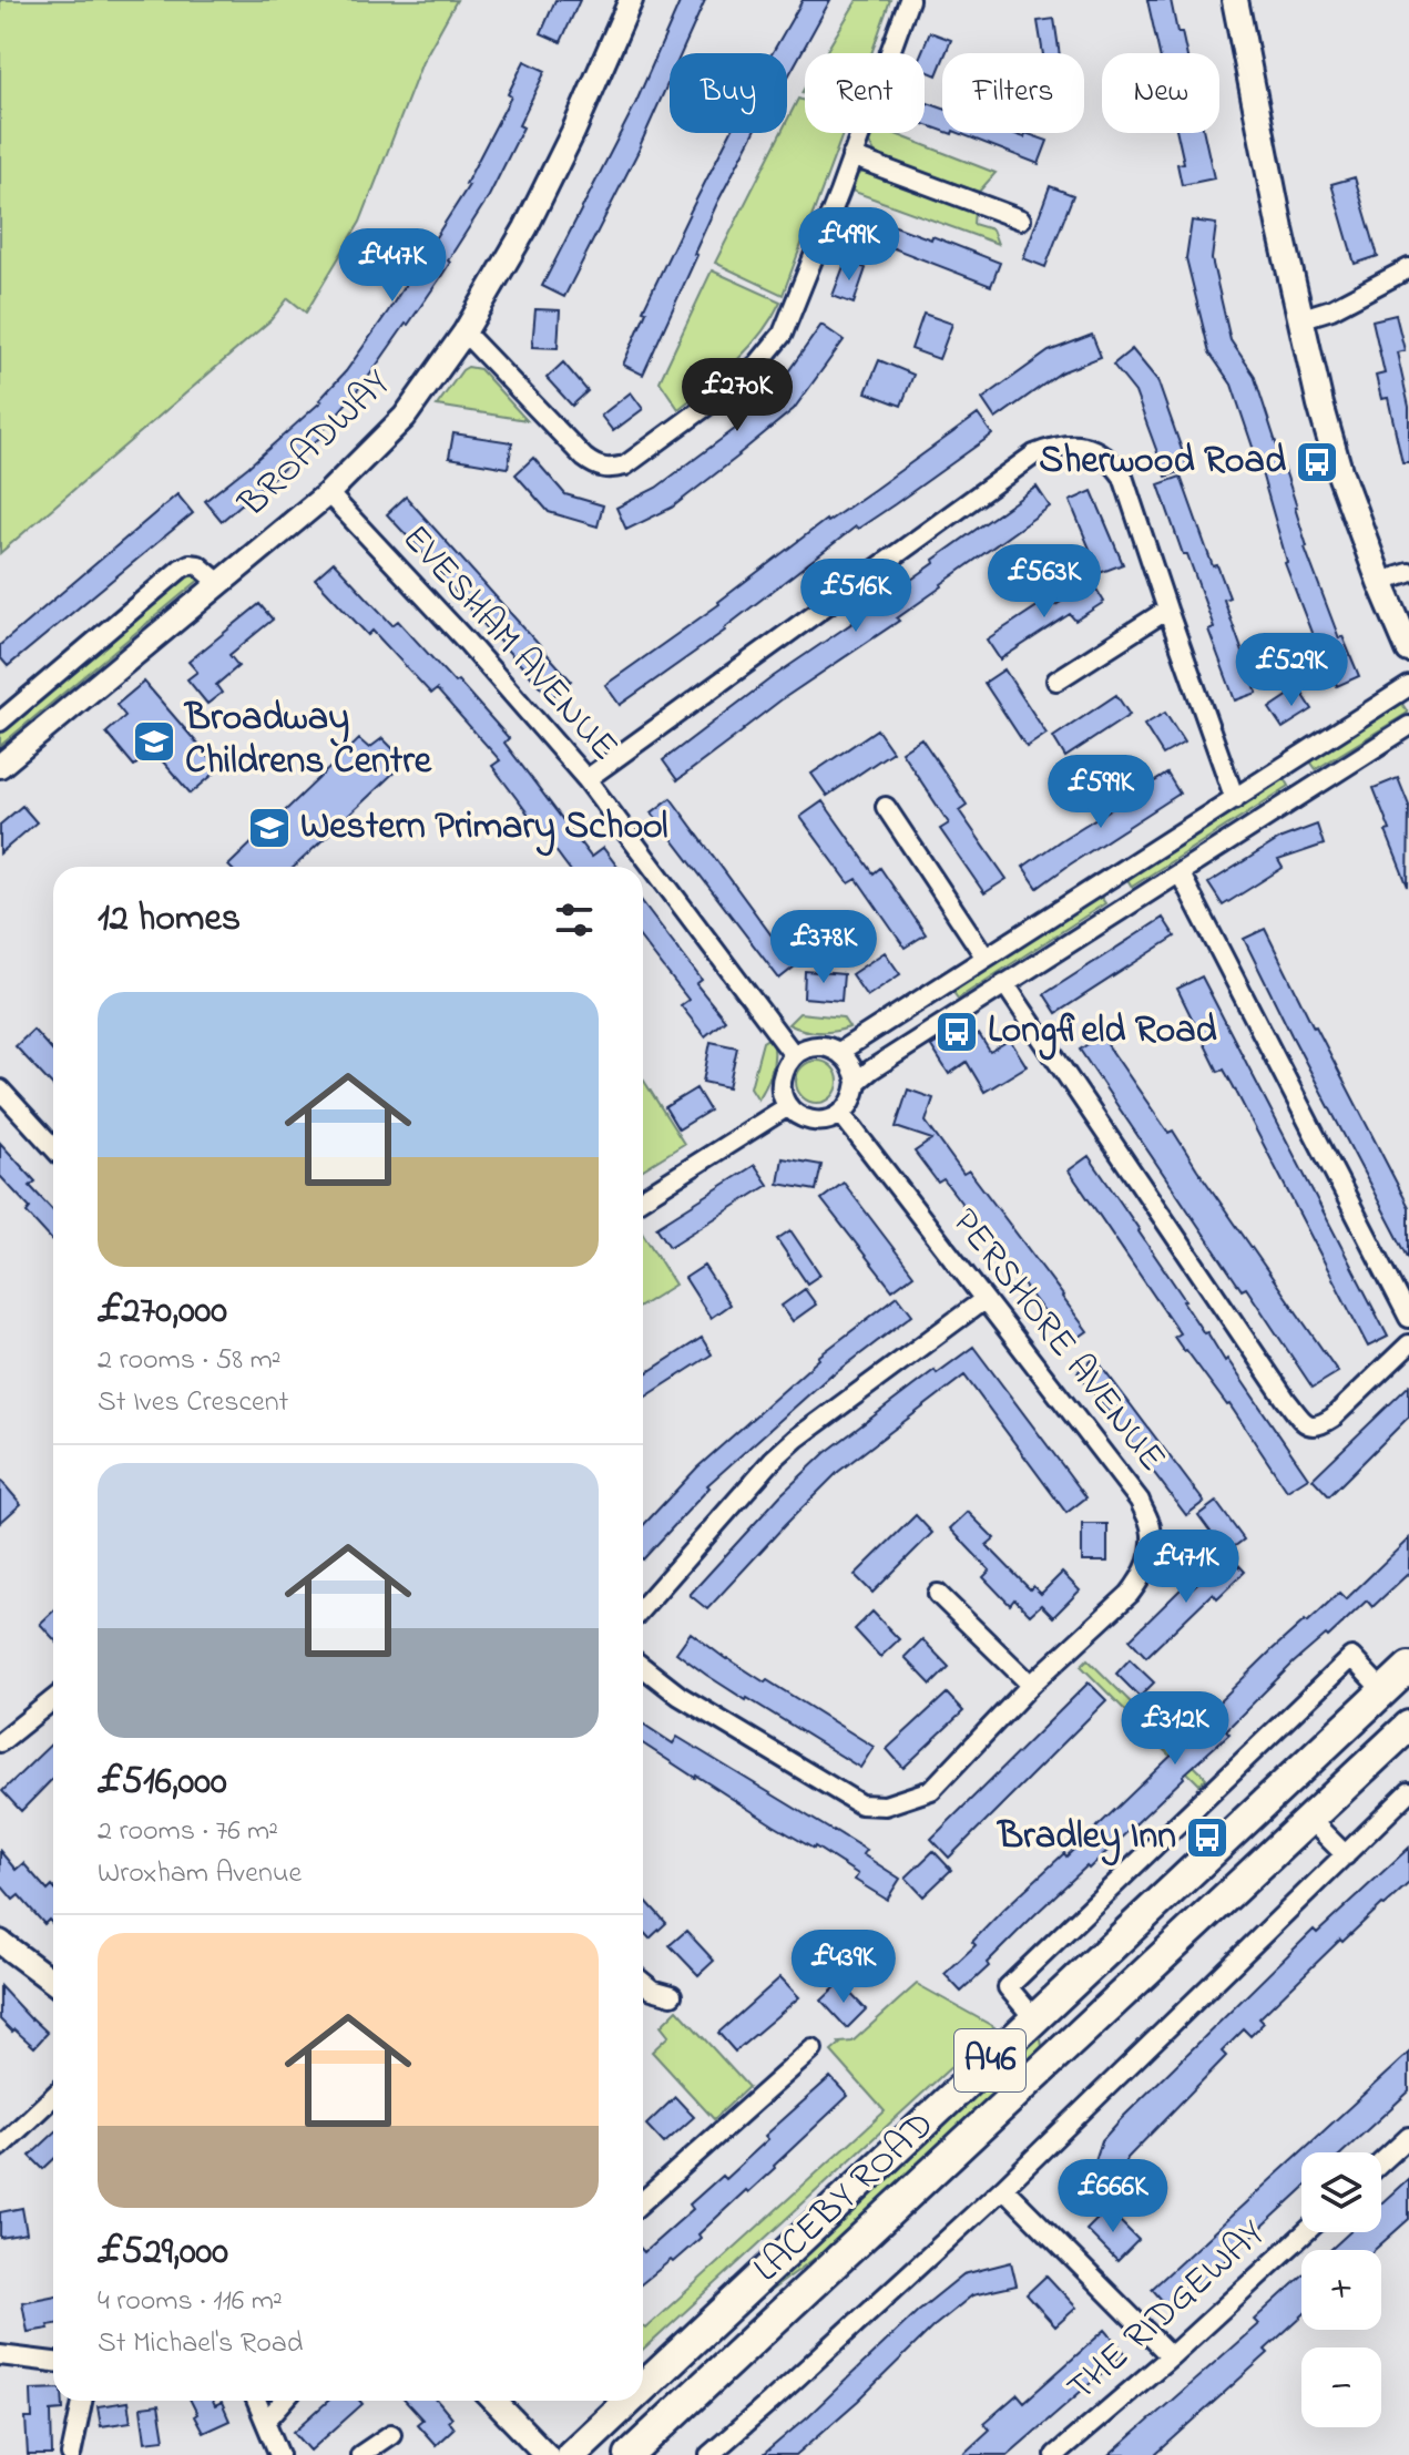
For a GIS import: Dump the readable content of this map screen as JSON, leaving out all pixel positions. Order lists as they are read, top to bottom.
{
  "streets": {
    "highway": ["A46", "LACEBY ROAD"],
    "street": [
      "BROADWAY",
      "EVESHAM AVENUE",
      "PERSHORE AVENUE",
      "THE RIDGEWAY"
    ]
  },
  "crossings": [
    ["BROADWAY", "EVESHAM AVENUE"],
    ["EVESHAM AVENUE", "PERSHORE AVENUE"]
  ],
  "places": {
    "bus stop": ["Sherwood Road", "Longfield Road", "Bradley Inn"],
    "school or university": ["Broadway Childrens Centre", "Western Primary School"]
  },
  "page": {
    "chip": [
      "Buy",
      "Rent",
      "Filters",
      "New"
    ],
    "price": [
      "£499K",
      "£447K",
      "£270K",
      "£563K",
      "£516K",
      "£529K",
      "£599K",
      "£378K",
      "£471K",
      "£312K",
      "£439K",
      "£666K"
    ],
    "heading": "12 homes",
    "list": [
      {
        "name": "£270,000",
        "note": "2 rooms · 58 m² · St Ives Crescent"
      },
      {
        "name": "£516,000",
        "note": "2 rooms · 76 m² · Wroxham Avenue"
      },
      {
        "name": "£529,000",
        "note": "4 rooms · 116 m² · St Michael's Road"
      }
    ],
    "map_buttons": ["+", "−"]
  }
}
